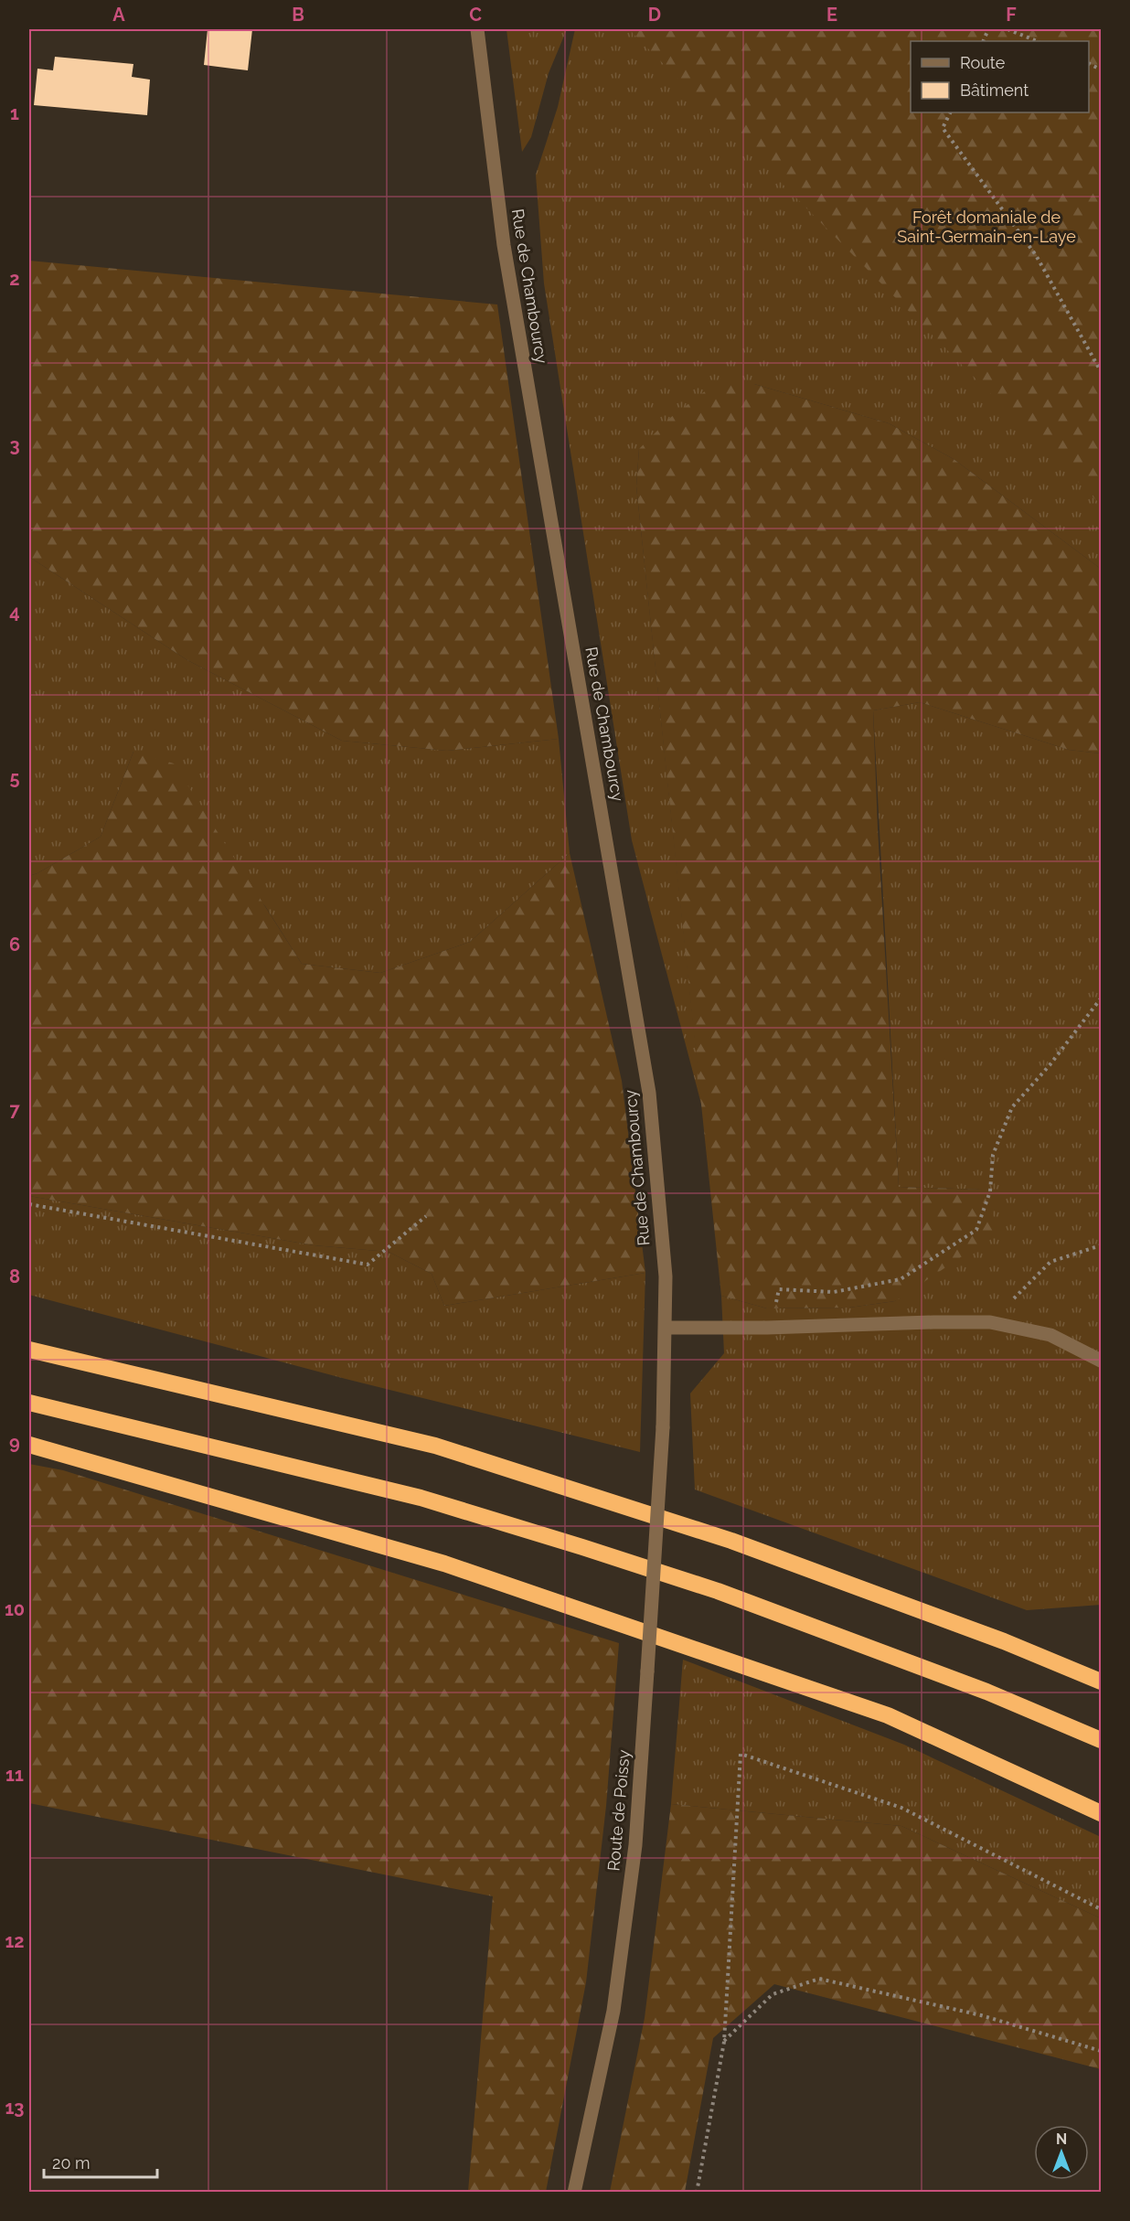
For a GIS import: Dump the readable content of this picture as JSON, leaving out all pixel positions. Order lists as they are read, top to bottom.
{
  "streets": {
    "street": ["Rue de Chambourcy", "Route de Poissy"]
  },
  "crossings": [
    ["Rue de Chambourcy", "Route de Poissy"]
  ],
  "parks": ["Forêt domaniale de Saint-Germain-en-Laye"],
  "legend": ["Route", "Bâtiment"],
  "scale_bar": "20 m",
  "north": "top",
  "grid": {
    "columns": [
      "A",
      "B",
      "C",
      "D",
      "E",
      "F"
    ],
    "rows": [
      "1",
      "2",
      "3",
      "4",
      "5",
      "6",
      "7",
      "8",
      "9",
      "10",
      "11",
      "12",
      "13"
    ]
  }
}
